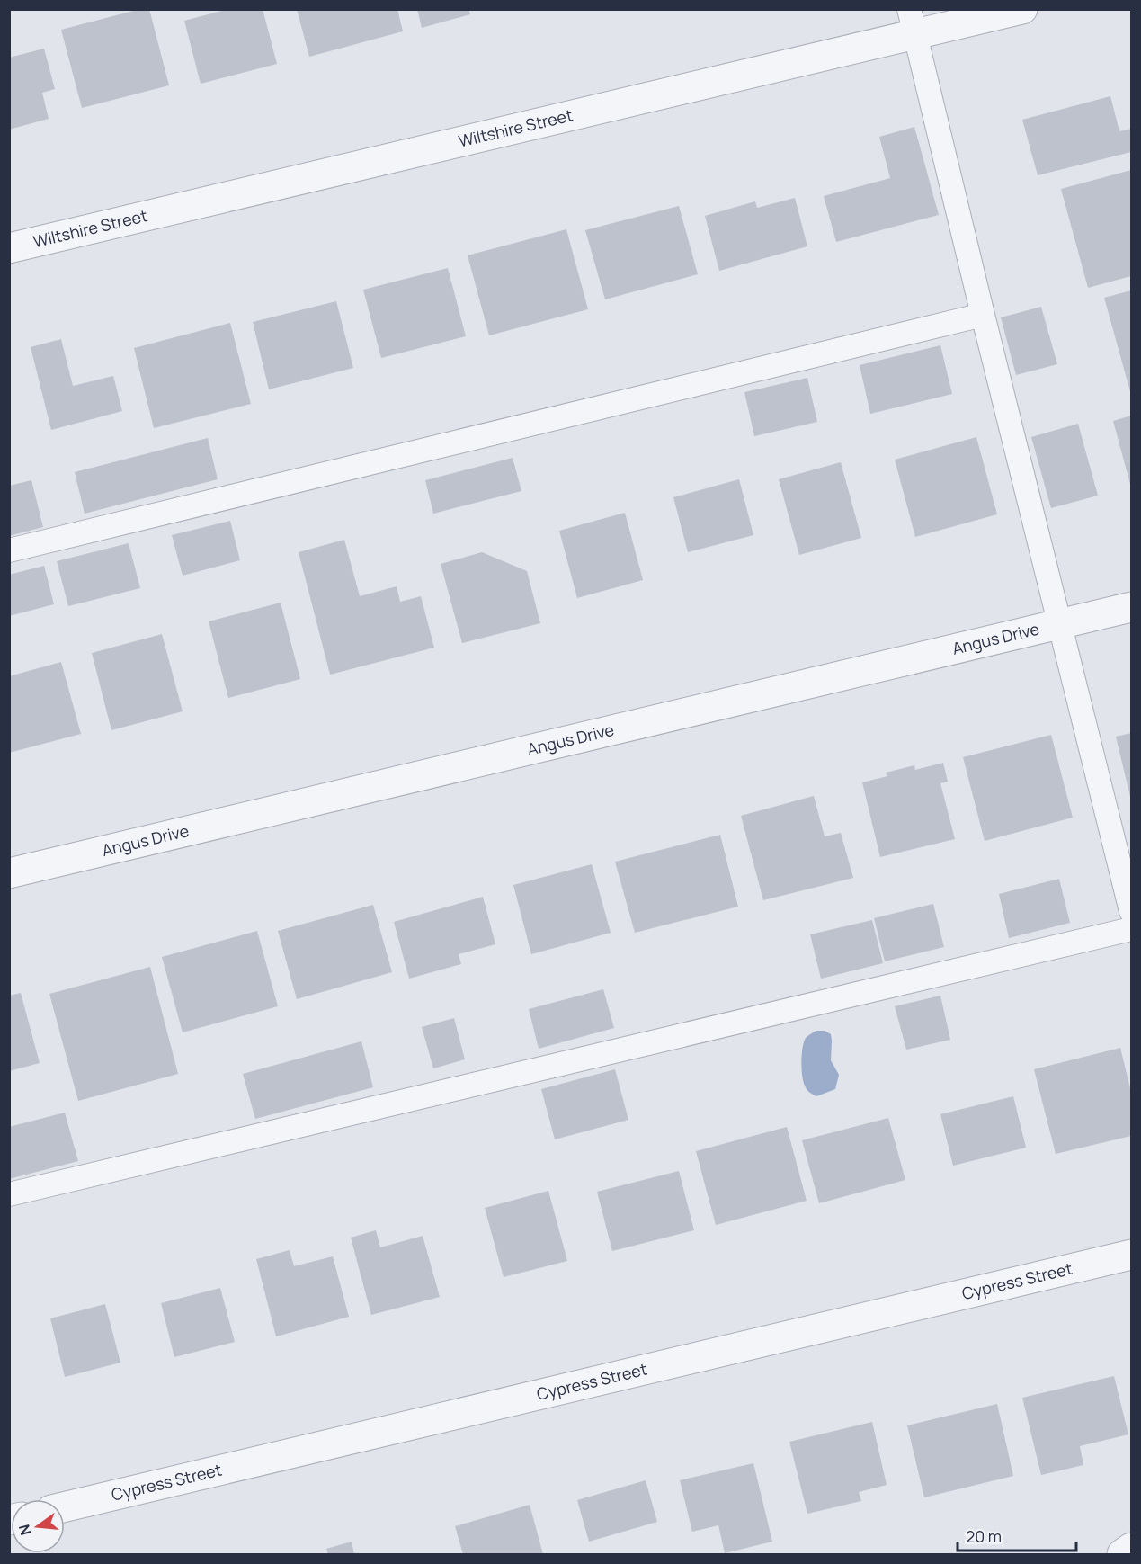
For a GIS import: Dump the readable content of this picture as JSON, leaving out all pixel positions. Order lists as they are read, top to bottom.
{
  "streets": {
    "street": ["Wiltshire Street", "Angus Drive", "Cypress Street"]
  },
  "scale_bar": "20 m",
  "north": "left"
}
